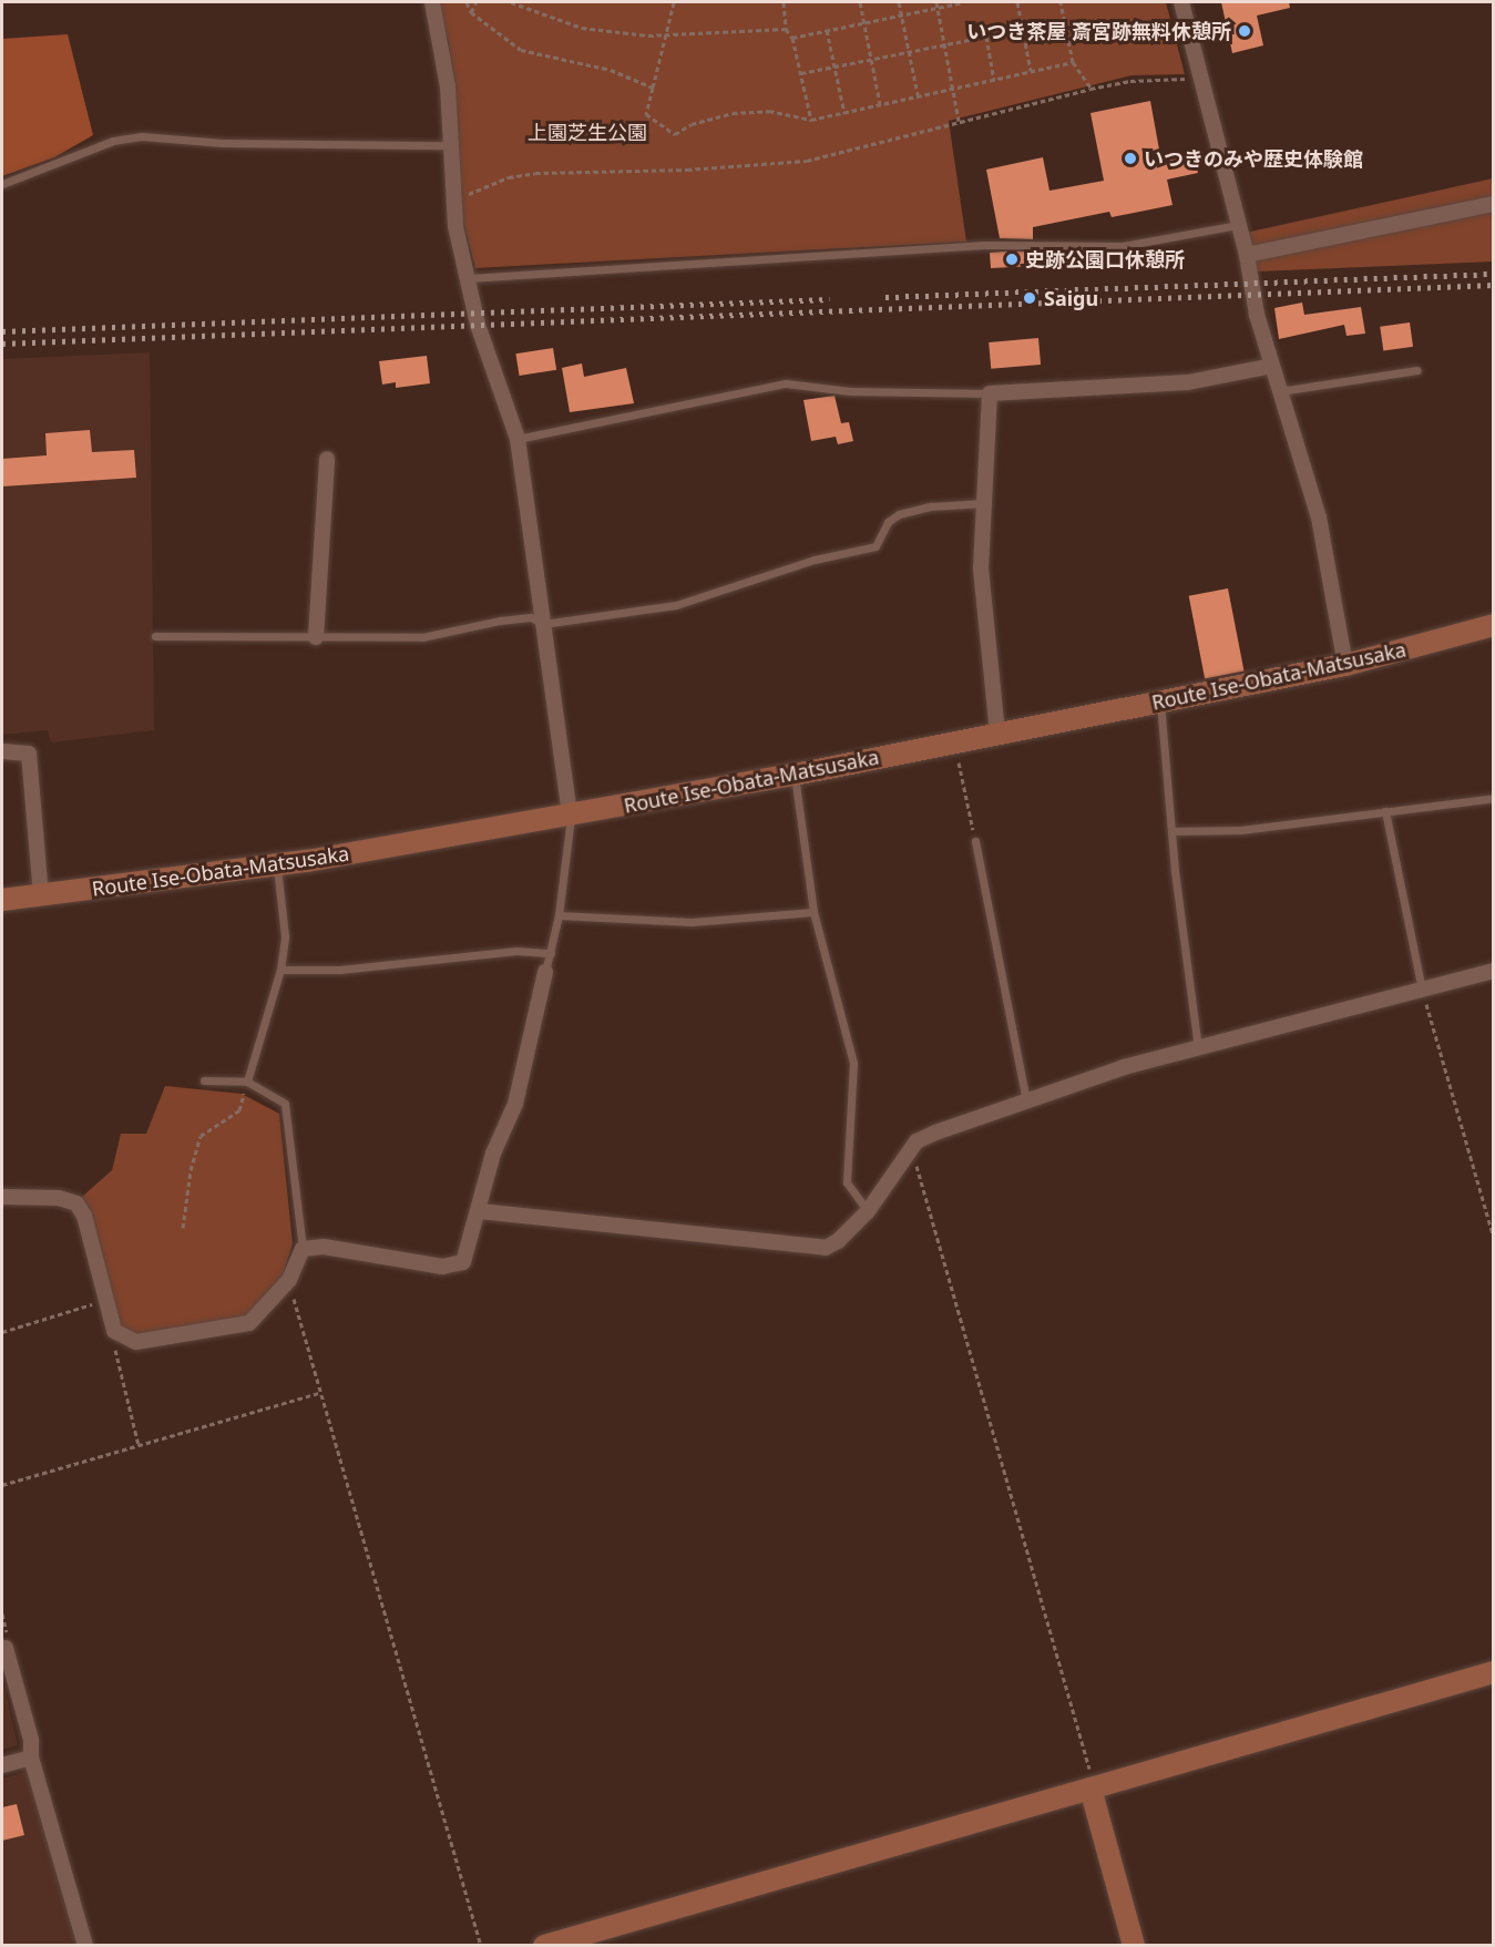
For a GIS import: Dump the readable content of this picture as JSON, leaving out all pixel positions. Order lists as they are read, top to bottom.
{
  "streets": {
    "main road": ["Route Ise-Obata-Matsusaka"]
  },
  "parks": ["上園芝生公園"],
  "places": [
    "いつき茶屋 斎宮跡無料休憩所",
    "いつきのみや歴史体験館",
    "史跡公園口休憩所",
    "Saigu"
  ]
}
